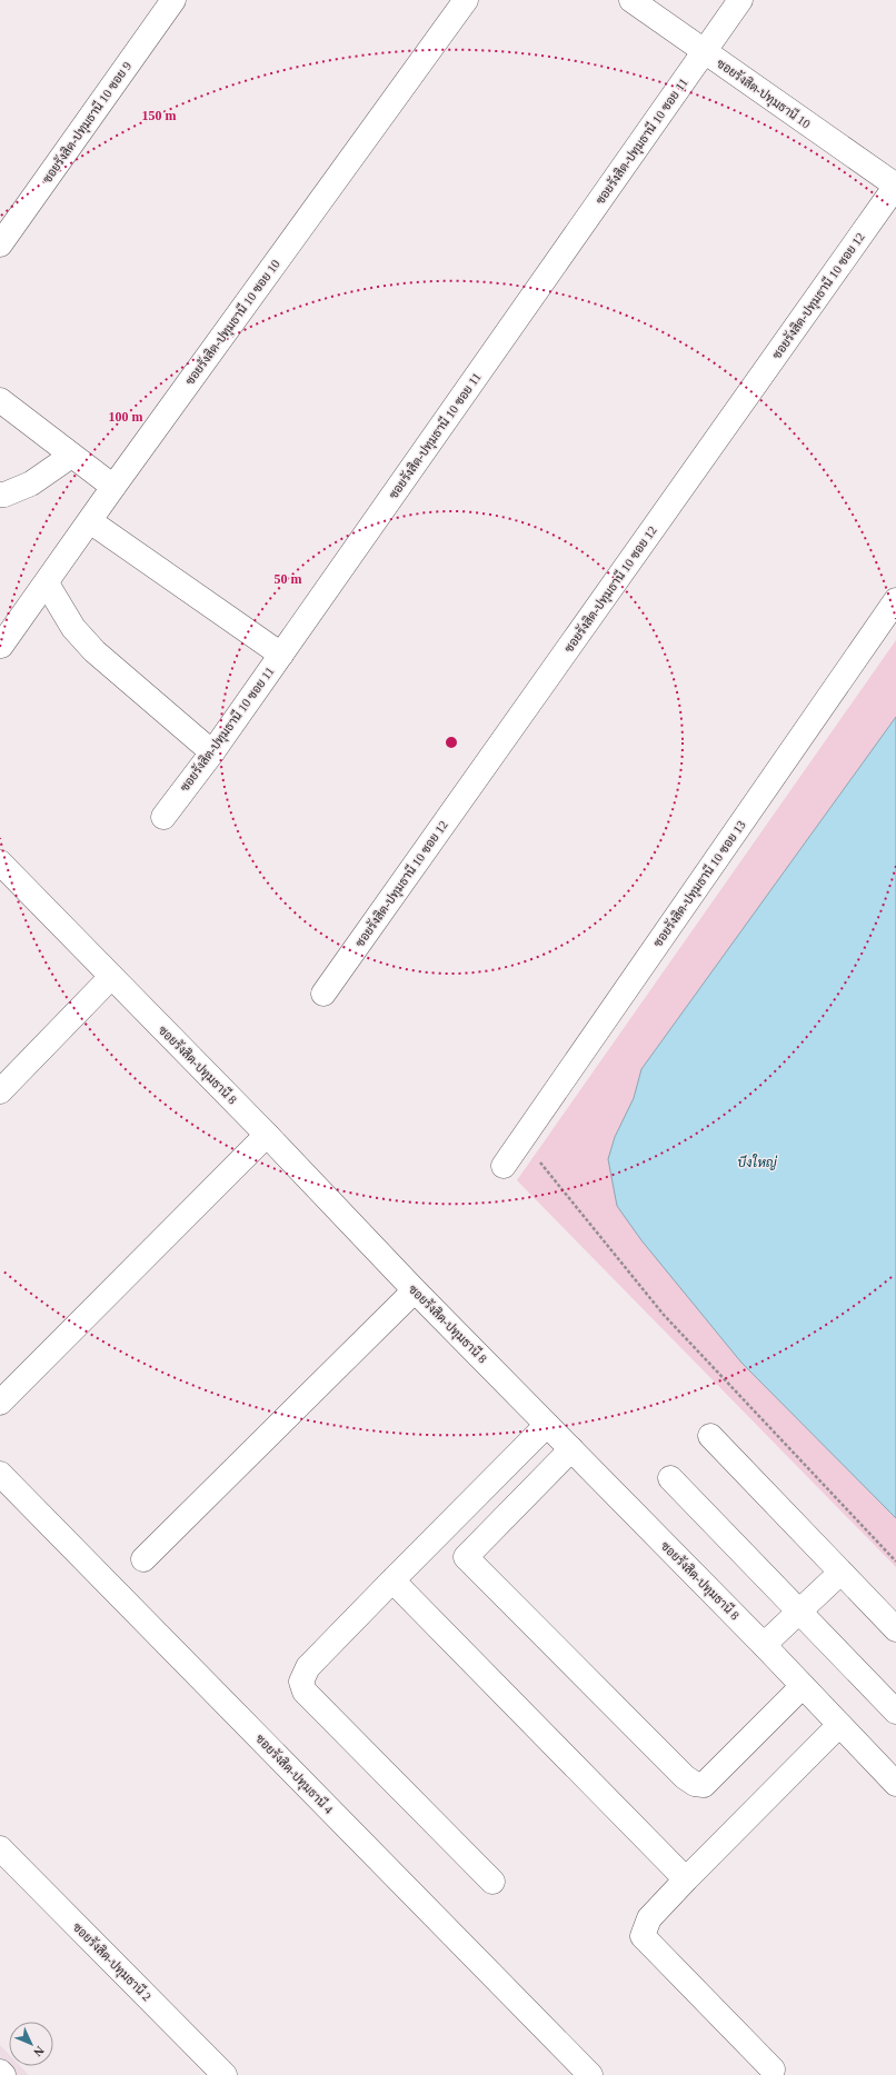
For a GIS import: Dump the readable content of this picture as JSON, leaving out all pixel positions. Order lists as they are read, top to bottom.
{
  "streets": {
    "street": [
      "ซอยรังสิต-ปทุมธานี 10",
      "ซอยรังสิต-ปทุมธานี 10 ซอย 9",
      "ซอยรังสิต-ปทุมธานี 10 ซอย 11",
      "ซอยรังสิต-ปทุมธานี 10 ซอย 12",
      "ซอยรังสิต-ปทุมธานี 10 ซอย 10",
      "ซอยรังสิต-ปทุมธานี 10 ซอย 13",
      "ซอยรังสิต-ปทุมธานี 8",
      "ซอยรังสิต-ปทุมธานี 4",
      "ซอยรังสิต-ปทุมธานี 2"
    ]
  },
  "crossings": [
    ["ซอยรังสิต-ปทุมธานี 10", "ซอยรังสิต-ปทุมธานี 10 ซอย 11"],
    ["ซอยรังสิต-ปทุมธานี 10", "ซอยรังสิต-ปทุมธานี 10 ซอย 12"]
  ],
  "water": ["บึงใหญ่"],
  "north": "bottom right",
  "rings": ["150 m", "100 m", "50 m"]
}
